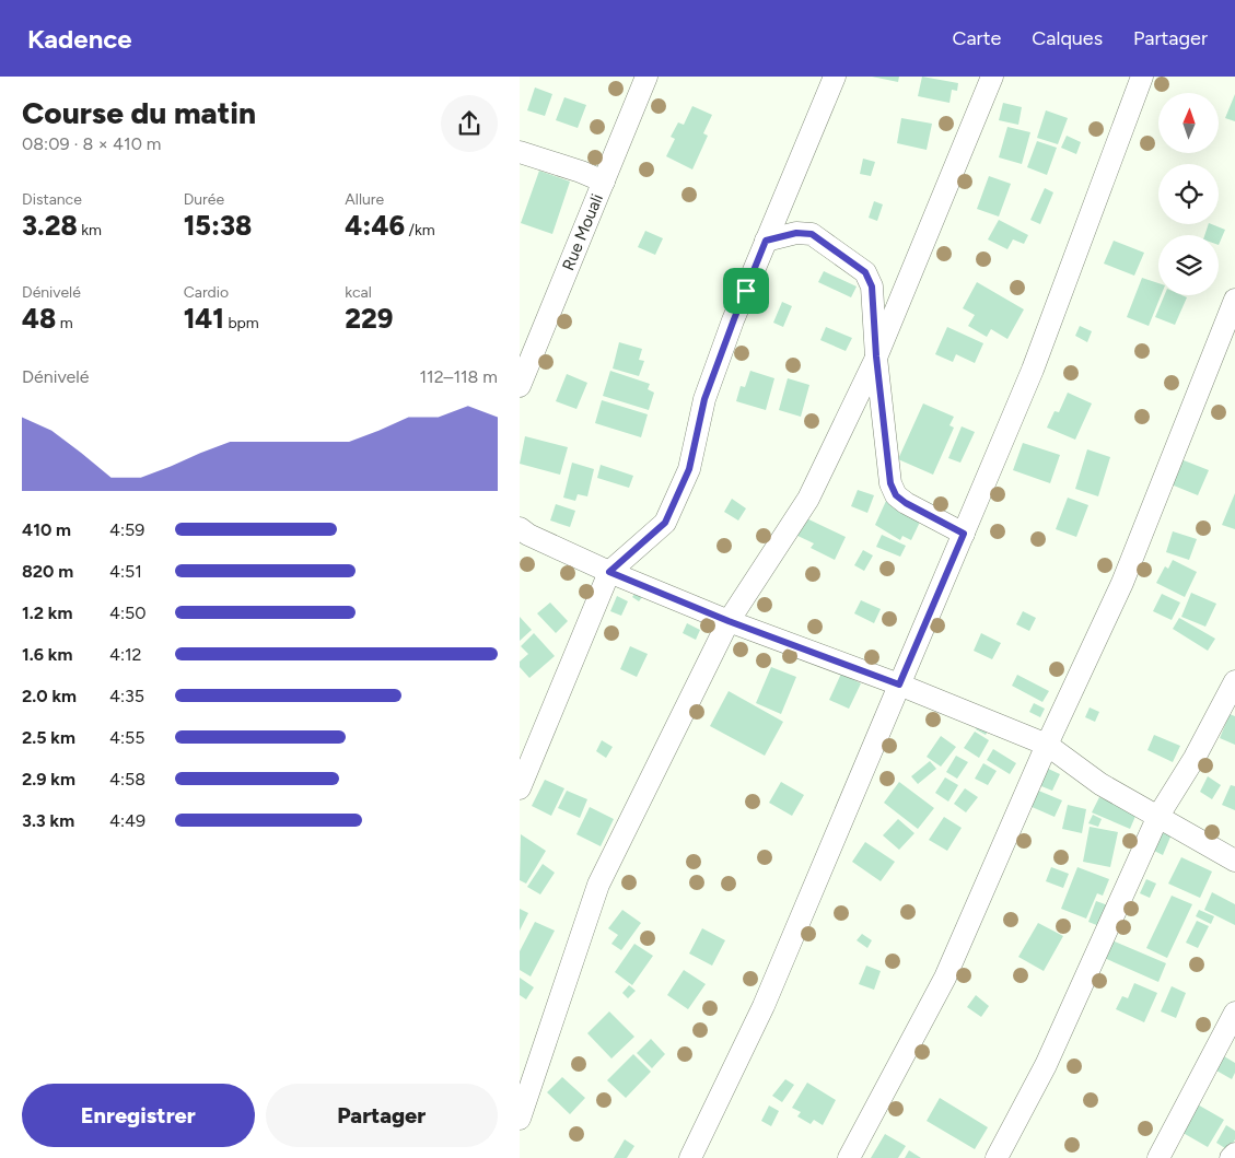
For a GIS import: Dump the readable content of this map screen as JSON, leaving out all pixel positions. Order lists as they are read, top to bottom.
{
  "streets": {
    "street": ["Rue Mouali"]
  },
  "north": "top",
  "page": {
    "header": "Kadence",
    "nav": ["Carte", "Calques", "Partager"],
    "heading": ["Course du matin", "08:09 · 8 × 410 m"],
    "stats": [
      ["Distance", "3.28 km"],
      ["Durée", "15:38"],
      ["Allure", "4:46 /km"],
      ["Dénivelé", "48 m"],
      ["Cardio", "141 bpm"],
      ["kcal", "229"]
    ],
    "chart": ["Dénivelé", "112–118 m"],
    "list": [
      {
        "name": "410 m",
        "note": "4:59"
      },
      {
        "name": "820 m",
        "note": "4:51"
      },
      {
        "name": "1.2 km",
        "note": "4:50"
      },
      {
        "name": "1.6 km",
        "note": "4:12"
      },
      {
        "name": "2.0 km",
        "note": "4:35"
      },
      {
        "name": "2.5 km",
        "note": "4:55"
      },
      {
        "name": "2.9 km",
        "note": "4:58"
      },
      {
        "name": "3.3 km",
        "note": "4:49"
      }
    ],
    "buttons": ["Enregistrer", "Partager"]
  }
}
